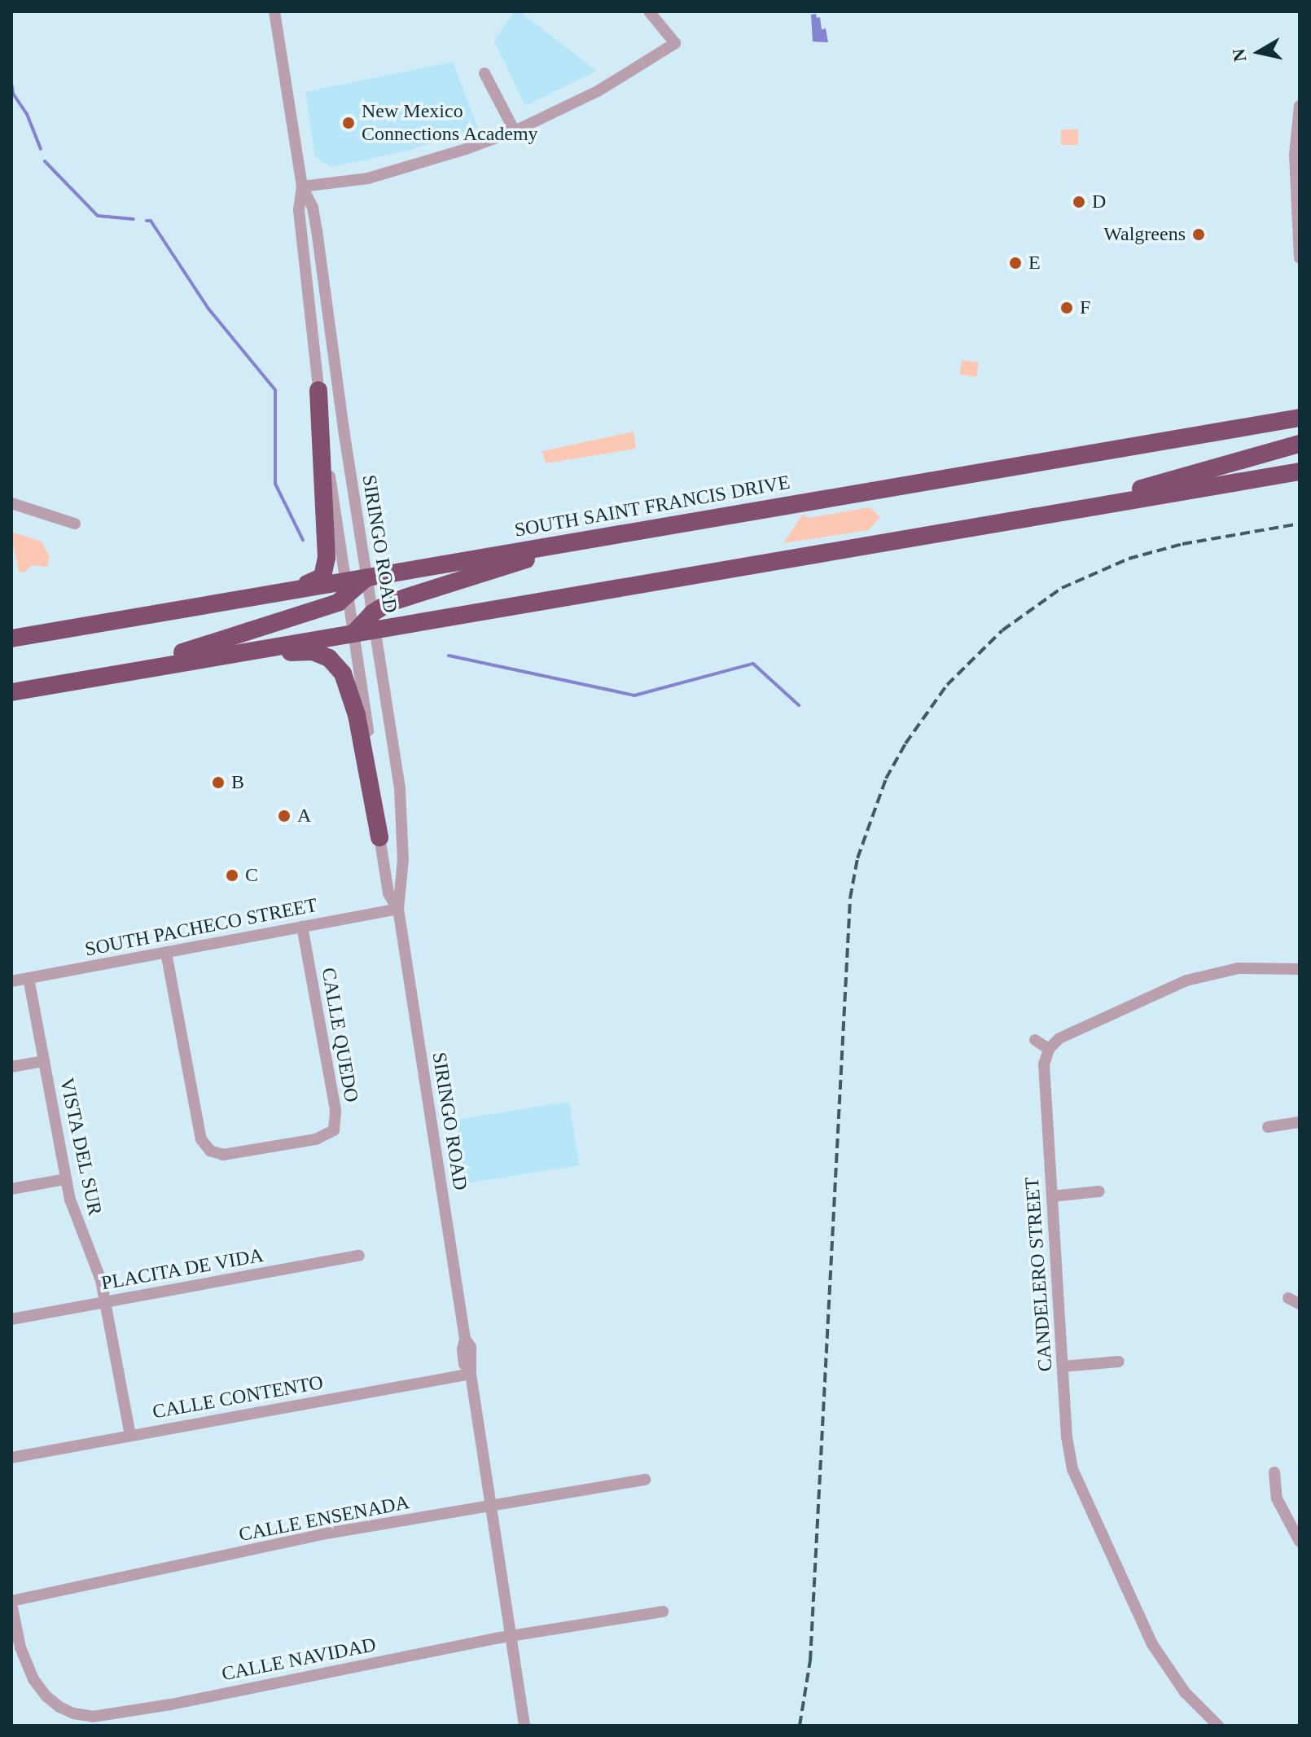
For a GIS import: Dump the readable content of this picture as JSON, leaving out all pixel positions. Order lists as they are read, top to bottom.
{
  "streets": {
    "highway": ["SOUTH SAINT FRANCIS DRIVE"],
    "street": [
      "SIRINGO ROAD",
      "SOUTH PACHECO STREET",
      "CALLE QUEDO",
      "VISTA DEL SUR",
      "PLACITA DE VIDA",
      "CANDELERO STREET",
      "CALLE CONTENTO",
      "CALLE ENSENADA",
      "CALLE NAVIDAD"
    ]
  },
  "crossings": [
    ["SOUTH SAINT FRANCIS DRIVE", "SIRINGO ROAD"],
    ["SIRINGO ROAD", "SOUTH PACHECO STREET"],
    ["SIRINGO ROAD", "CALLE CONTENTO"],
    ["SIRINGO ROAD", "CALLE ENSENADA"],
    ["SIRINGO ROAD", "CALLE NAVIDAD"],
    ["SOUTH PACHECO STREET", "CALLE QUEDO"],
    ["SOUTH PACHECO STREET", "VISTA DEL SUR"],
    ["VISTA DEL SUR", "PLACITA DE VIDA"],
    ["VISTA DEL SUR", "CALLE CONTENTO"],
    ["CALLE ENSENADA", "CALLE NAVIDAD"]
  ],
  "places": [
    "New Mexico Connections Academy",
    "D",
    "Walgreens",
    "E",
    "F",
    "B",
    "A",
    "C"
  ],
  "north": "left"
}
